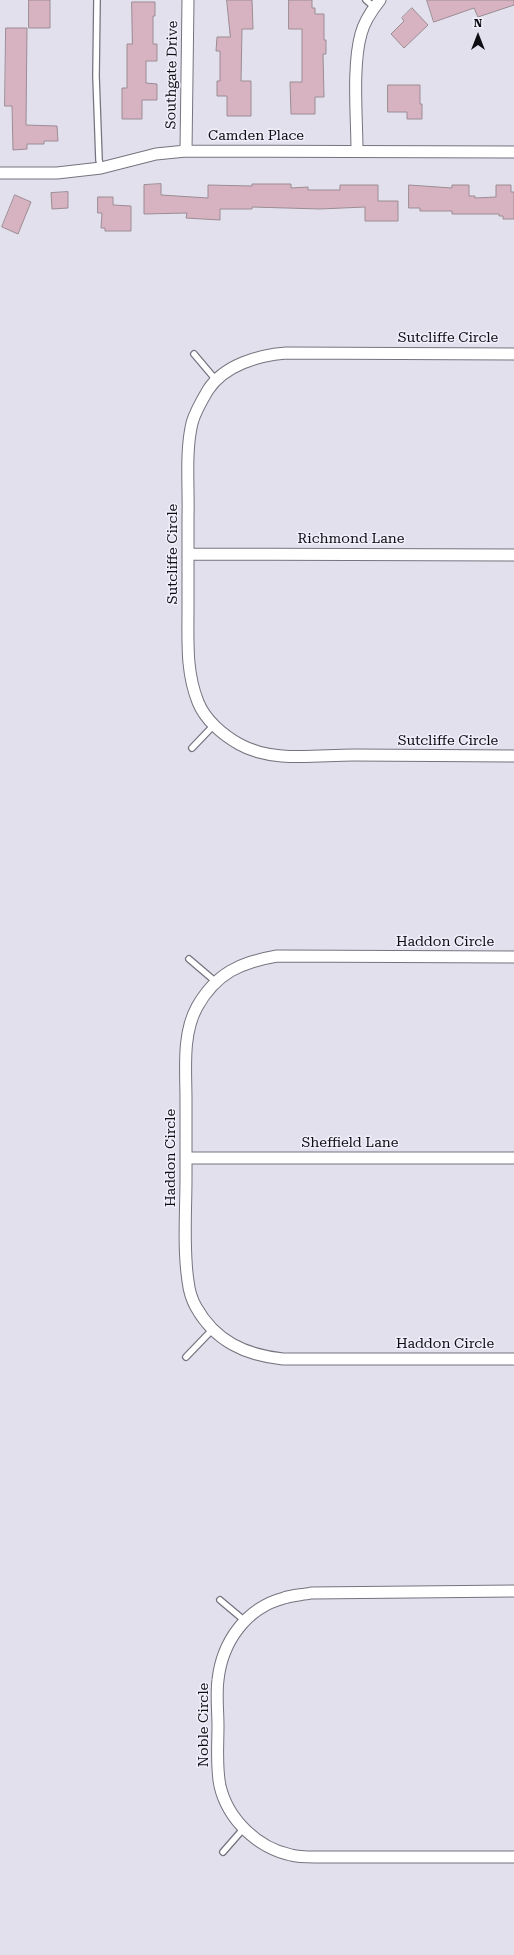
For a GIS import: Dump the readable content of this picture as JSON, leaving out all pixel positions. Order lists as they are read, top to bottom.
{
  "streets": {
    "street": [
      "Southgate Drive",
      "Camden Place",
      "Sutcliffe Circle",
      "Richmond Lane",
      "Haddon Circle",
      "Sheffield Lane",
      "Noble Circle"
    ]
  },
  "crossings": [
    ["Southgate Drive", "Camden Place"],
    ["Sutcliffe Circle", "Richmond Lane"],
    ["Haddon Circle", "Sheffield Lane"]
  ],
  "north": "top"
}
